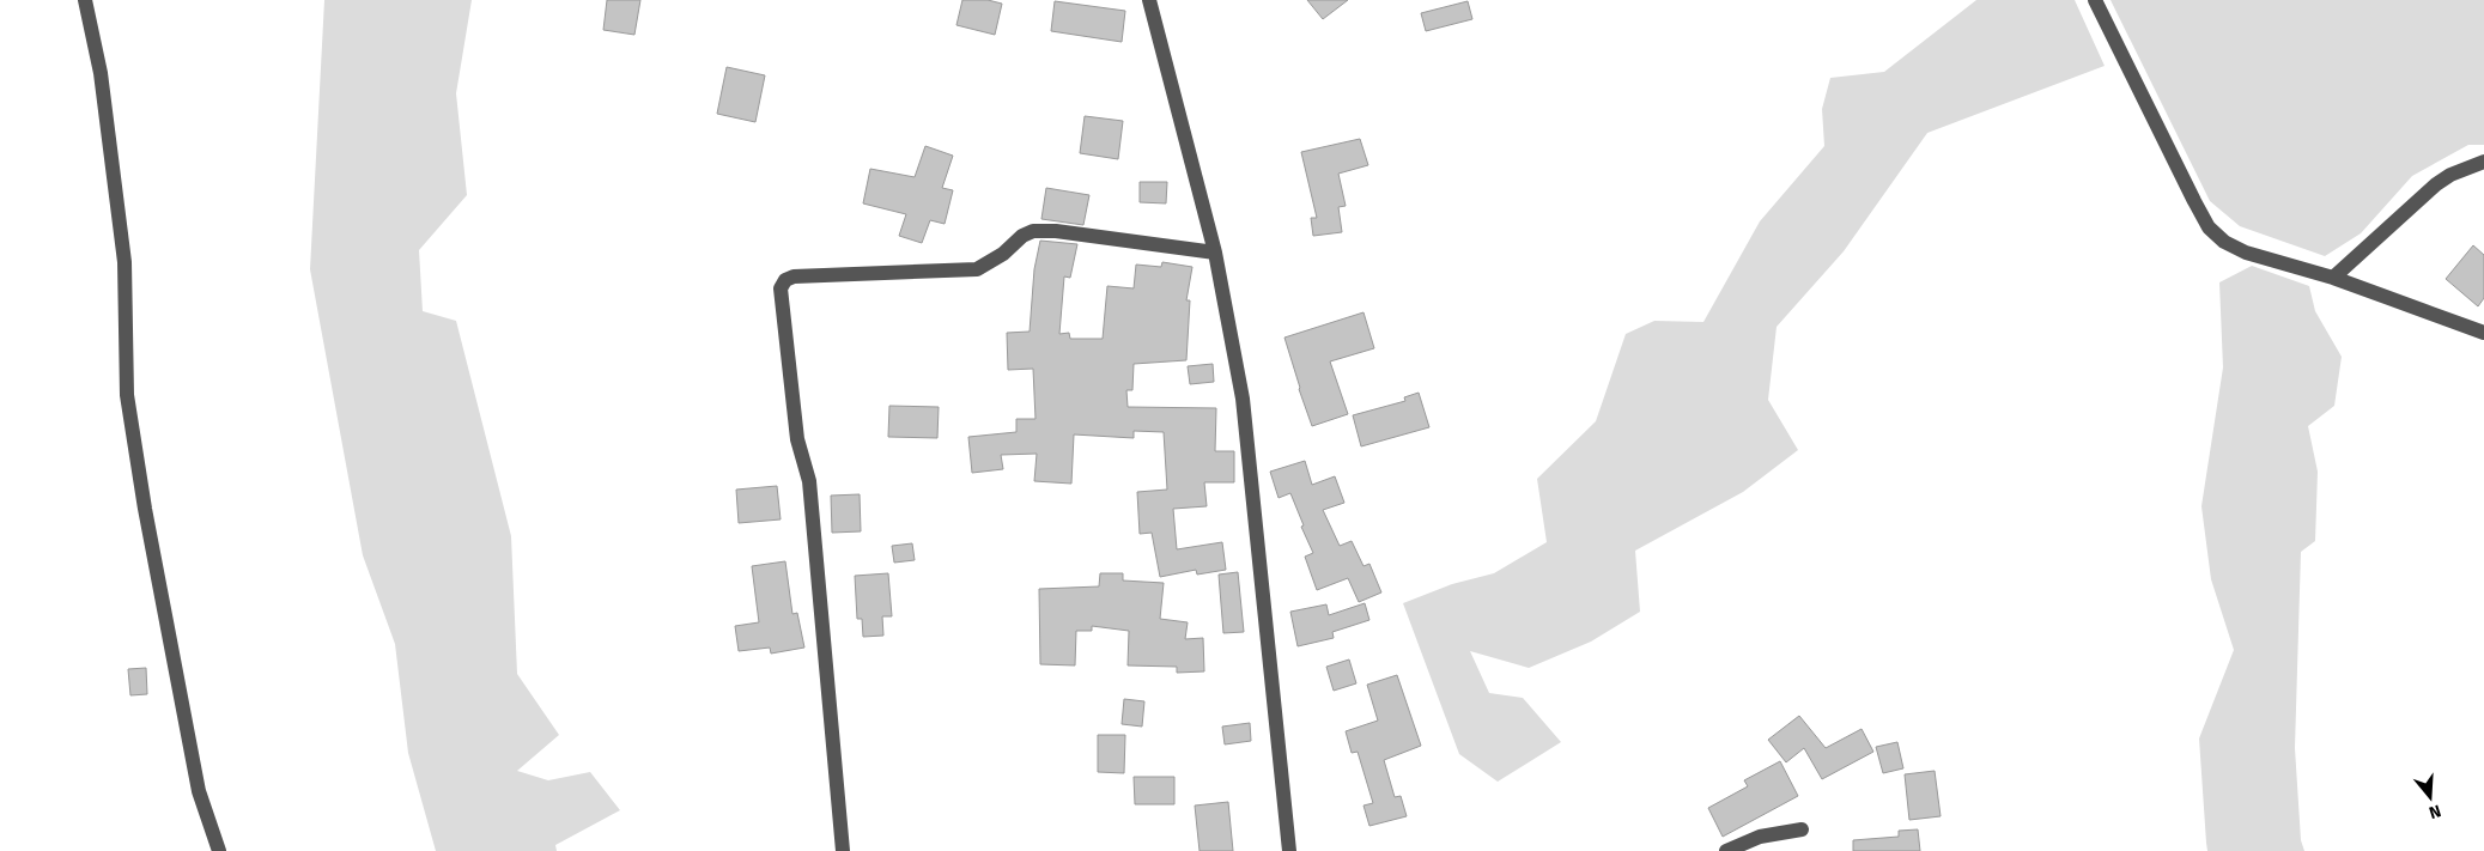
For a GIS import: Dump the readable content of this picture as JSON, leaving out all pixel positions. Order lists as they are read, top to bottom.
{
  "north": "bottom"
}
